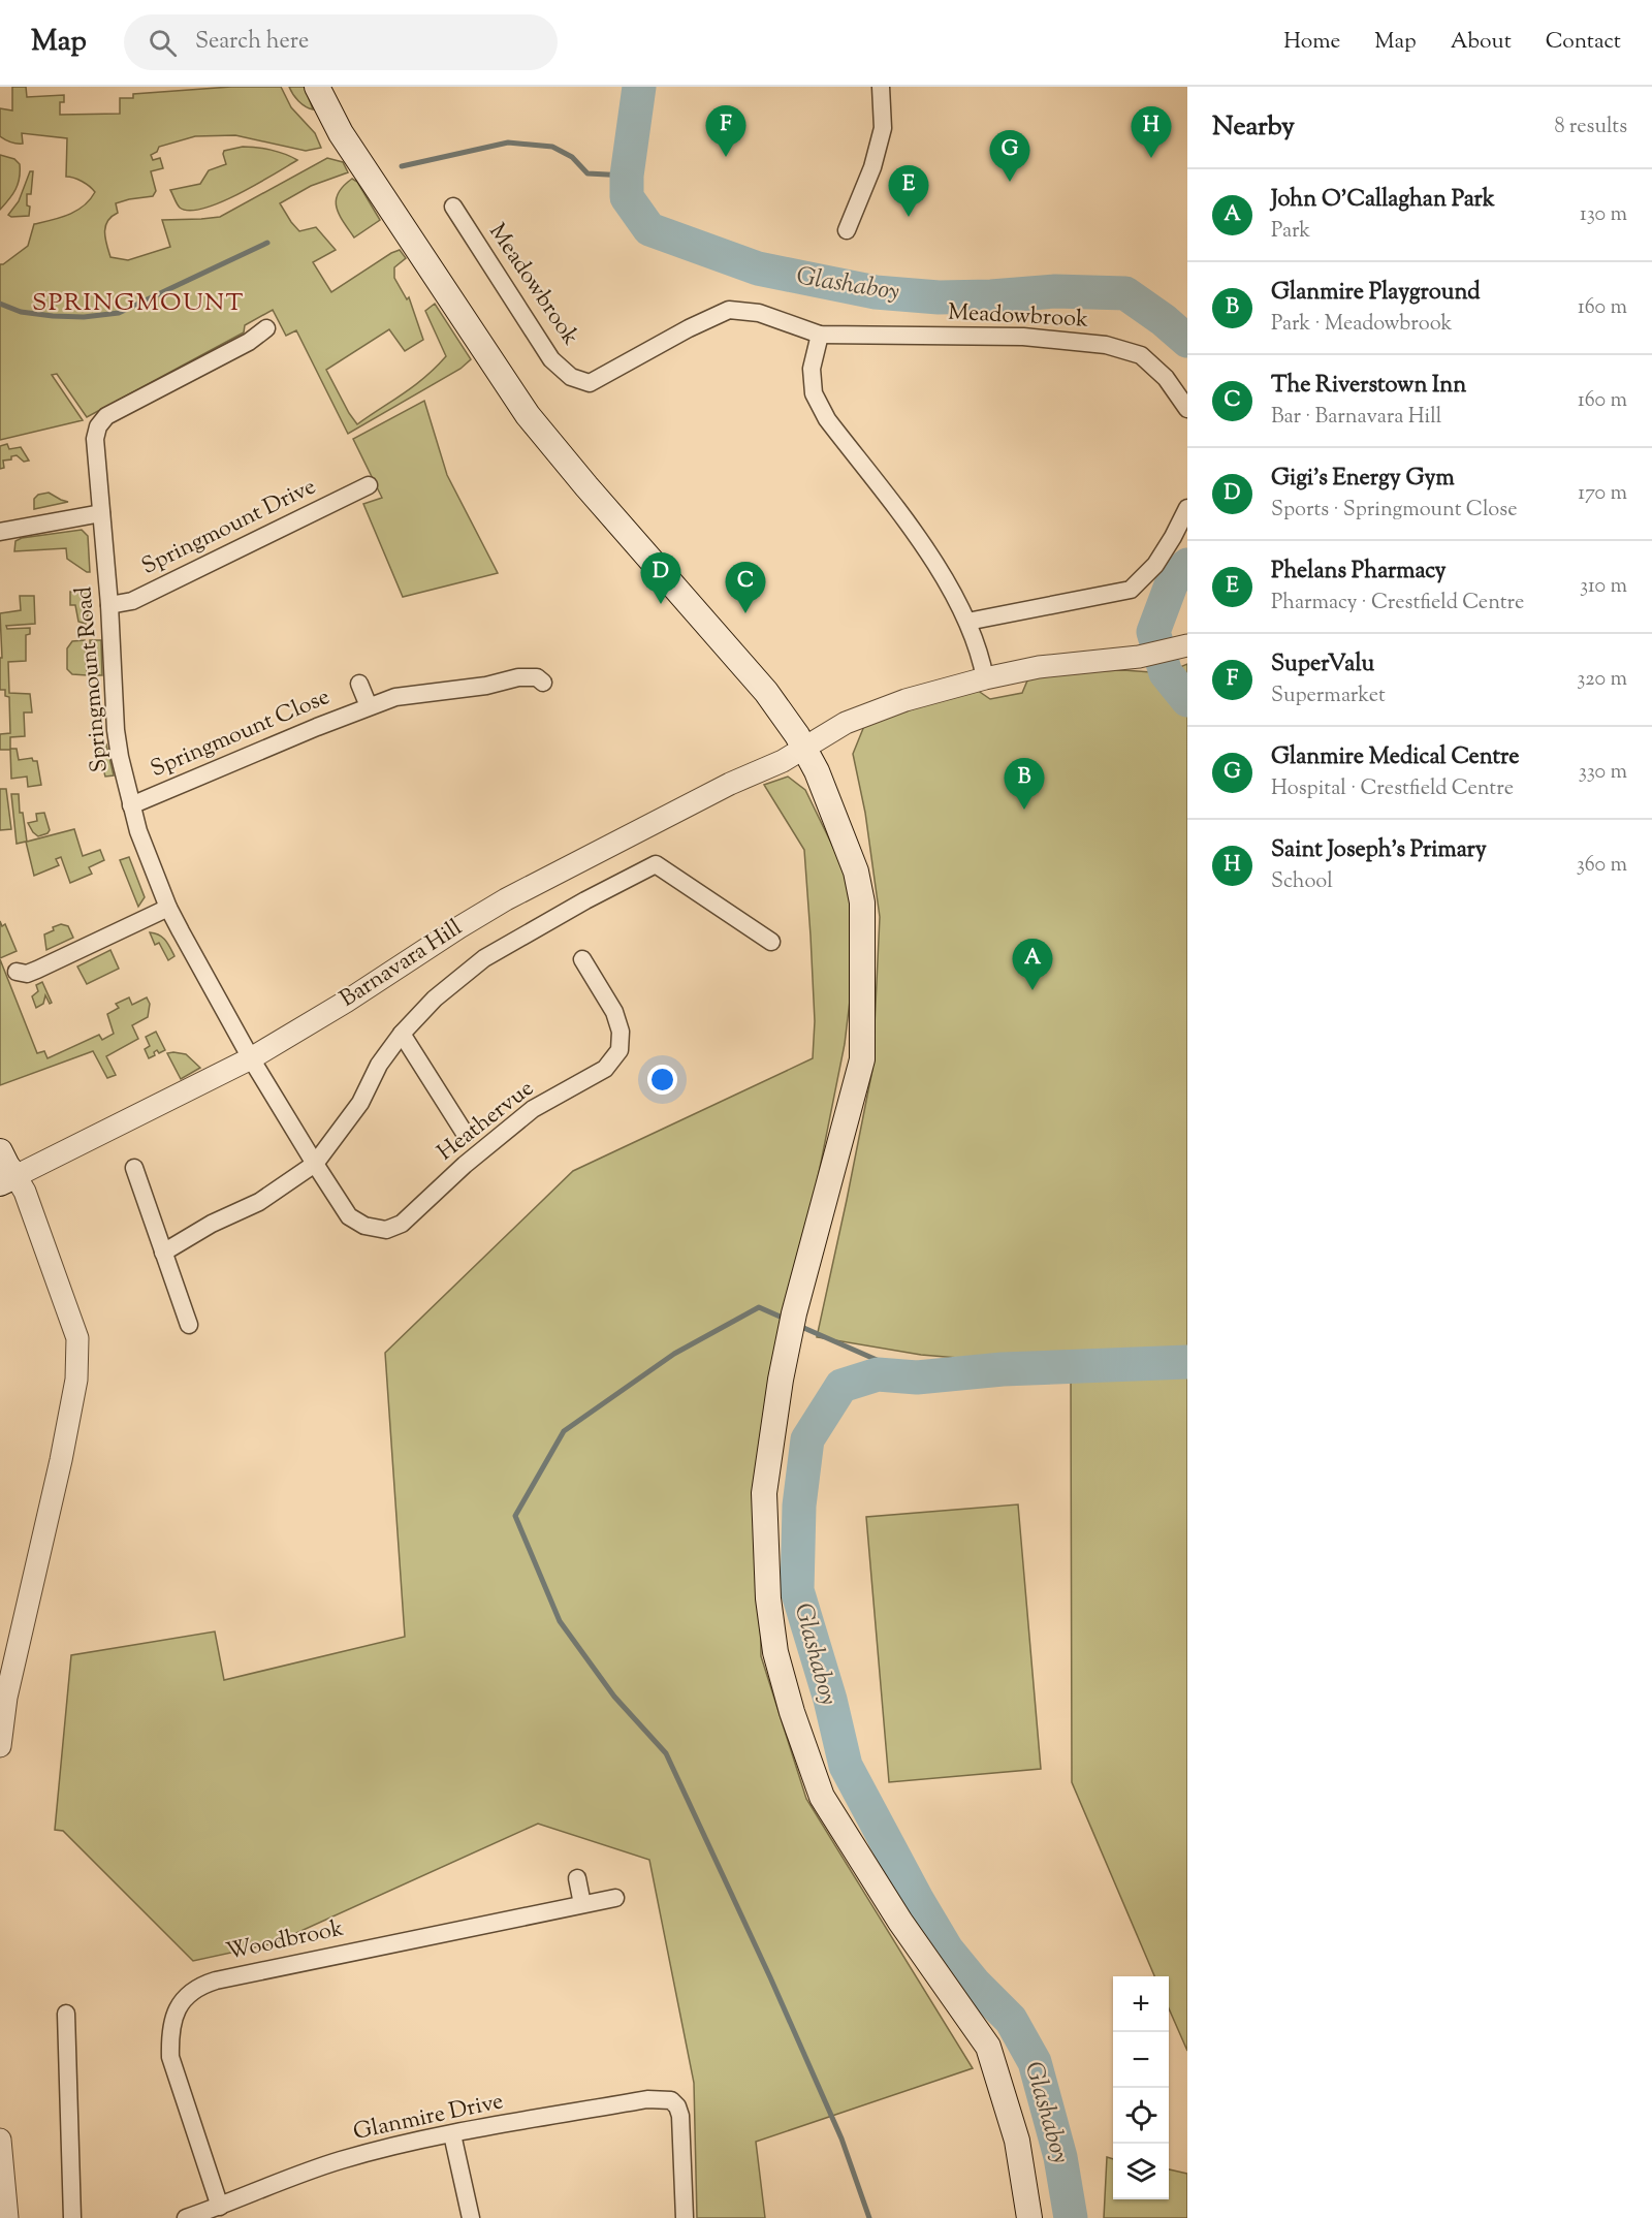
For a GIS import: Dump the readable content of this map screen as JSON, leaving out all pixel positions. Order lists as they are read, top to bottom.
{
  "streets": {
    "street": [
      "Meadowbrook",
      "Springmount Drive",
      "Springmount Road",
      "Springmount Close",
      "Barnavara Hill",
      "Heathervue",
      "Woodbrook",
      "Glanmire Drive"
    ]
  },
  "crossings": [
    ["Springmount Drive", "Springmount Road"],
    ["Springmount Road", "Springmount Close"],
    ["Springmount Road", "Barnavara Hill"],
    ["Springmount Road", "Heathervue"],
    ["Barnavara Hill", "Heathervue"],
    ["Woodbrook", "Glanmire Drive"]
  ],
  "districts": ["SPRINGMOUNT"],
  "water": ["Glashaboy"],
  "page": {
    "header": "Map",
    "search": "Search here",
    "nav": [
      "Home",
      "Map",
      "About",
      "Contact"
    ],
    "heading": ["Nearby", "8 results"],
    "pins": [
      "F",
      "H",
      "G",
      "E",
      "D",
      "C",
      "B",
      "A"
    ],
    "list": [
      {
        "mark": "A",
        "name": "John O'Callaghan Park",
        "note": "Park",
        "value": "130 m"
      },
      {
        "mark": "B",
        "name": "Glanmire Playground",
        "note": "Park · Meadowbrook",
        "value": "160 m"
      },
      {
        "mark": "C",
        "name": "The Riverstown Inn",
        "note": "Bar · Barnavara Hill",
        "value": "160 m"
      },
      {
        "mark": "D",
        "name": "Gigi's Energy Gym",
        "note": "Sports · Springmount Close",
        "value": "170 m"
      },
      {
        "mark": "E",
        "name": "Phelans Pharmacy",
        "note": "Pharmacy · Crestfield Centre",
        "value": "310 m"
      },
      {
        "mark": "F",
        "name": "SuperValu",
        "note": "Supermarket",
        "value": "320 m"
      },
      {
        "mark": "G",
        "name": "Glanmire Medical Centre",
        "note": "Hospital · Crestfield Centre",
        "value": "330 m"
      },
      {
        "mark": "H",
        "name": "Saint Joseph's Primary",
        "note": "School",
        "value": "360 m"
      }
    ],
    "map_buttons": ["+", "−"]
  }
}
